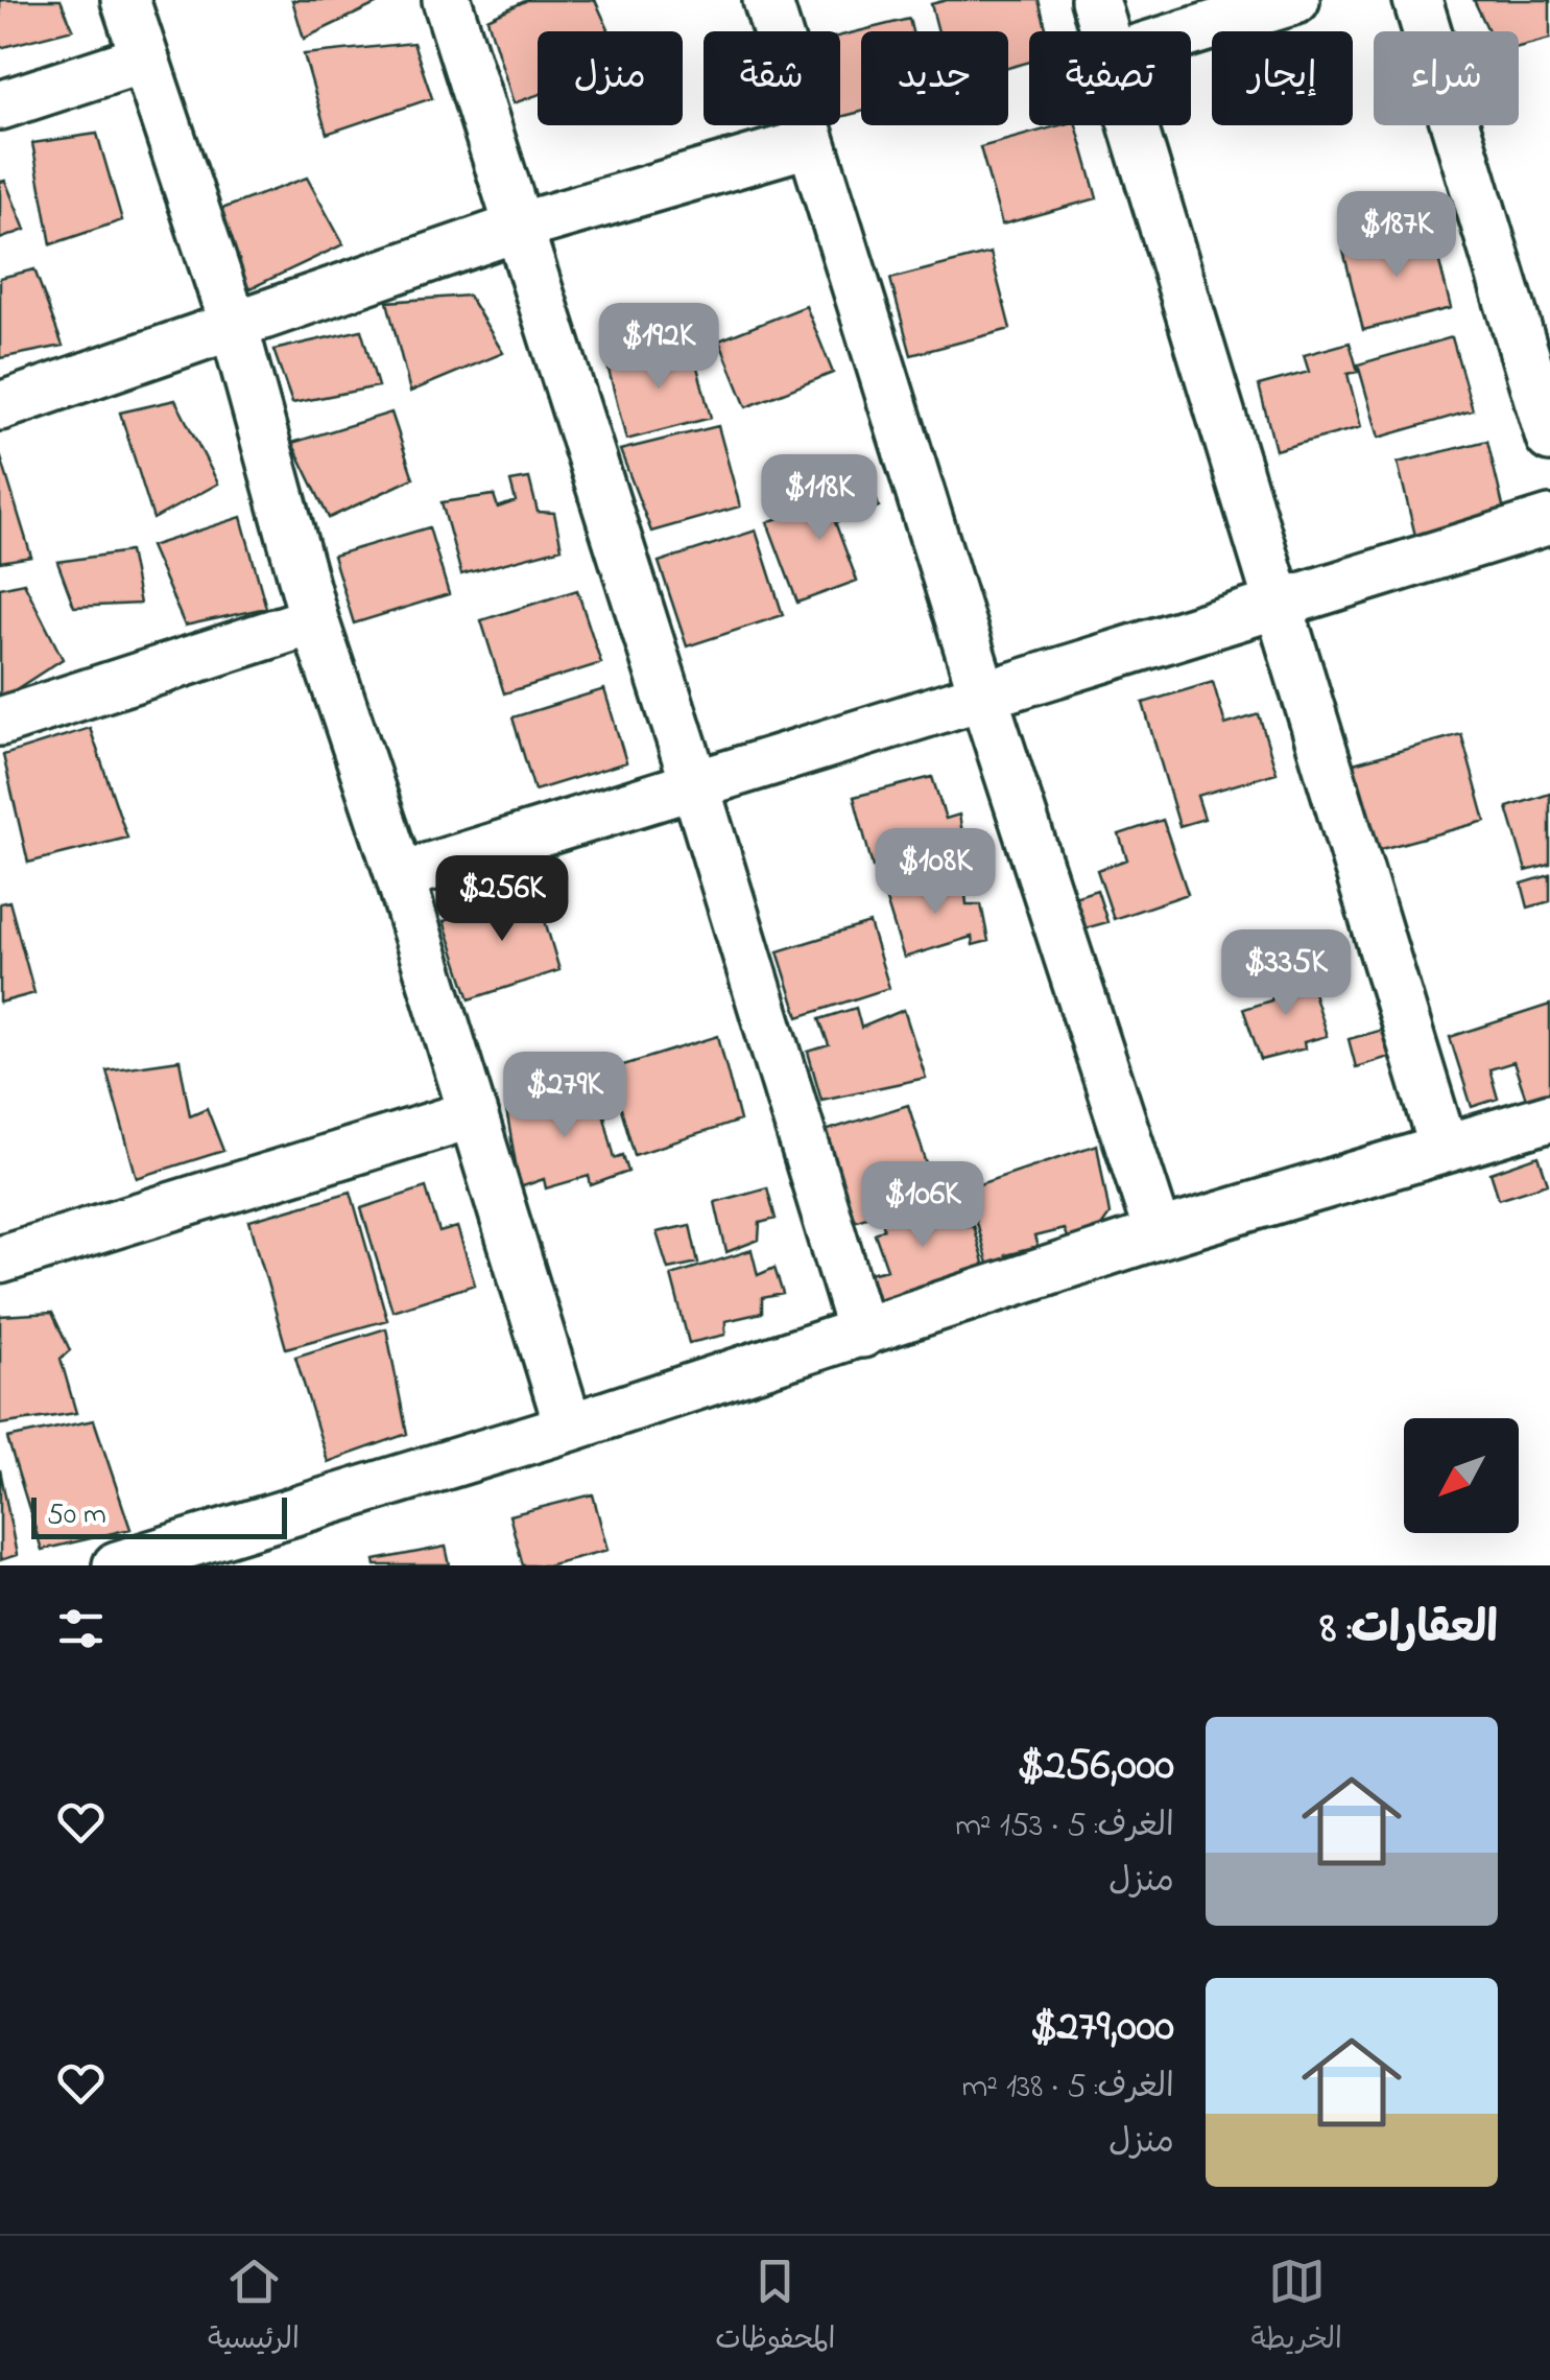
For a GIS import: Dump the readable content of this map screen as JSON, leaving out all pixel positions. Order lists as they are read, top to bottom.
{
  "scale_bar": "50 m",
  "north": "bottom left",
  "page": {
    "chip": [
      "شراء",
      "إيجار",
      "تصفية",
      "جديد",
      "شقة",
      "منزل"
    ],
    "price": [
      "$187K",
      "$192K",
      "$118K",
      "$108K",
      "$256K",
      "$335K",
      "$279K",
      "$106K"
    ],
    "scale": "50 m",
    "heading": "العقارات: 8",
    "list": [
      {
        "name": "$256,000",
        "note": "الغرف: 5 · 153 m² · منزل"
      },
      {
        "name": "$279,000",
        "note": "الغرف: 5 · 138 m² · منزل"
      }
    ],
    "tabs": ["الخريطة", "المحفوظات", "الرئيسية"]
  }
}
